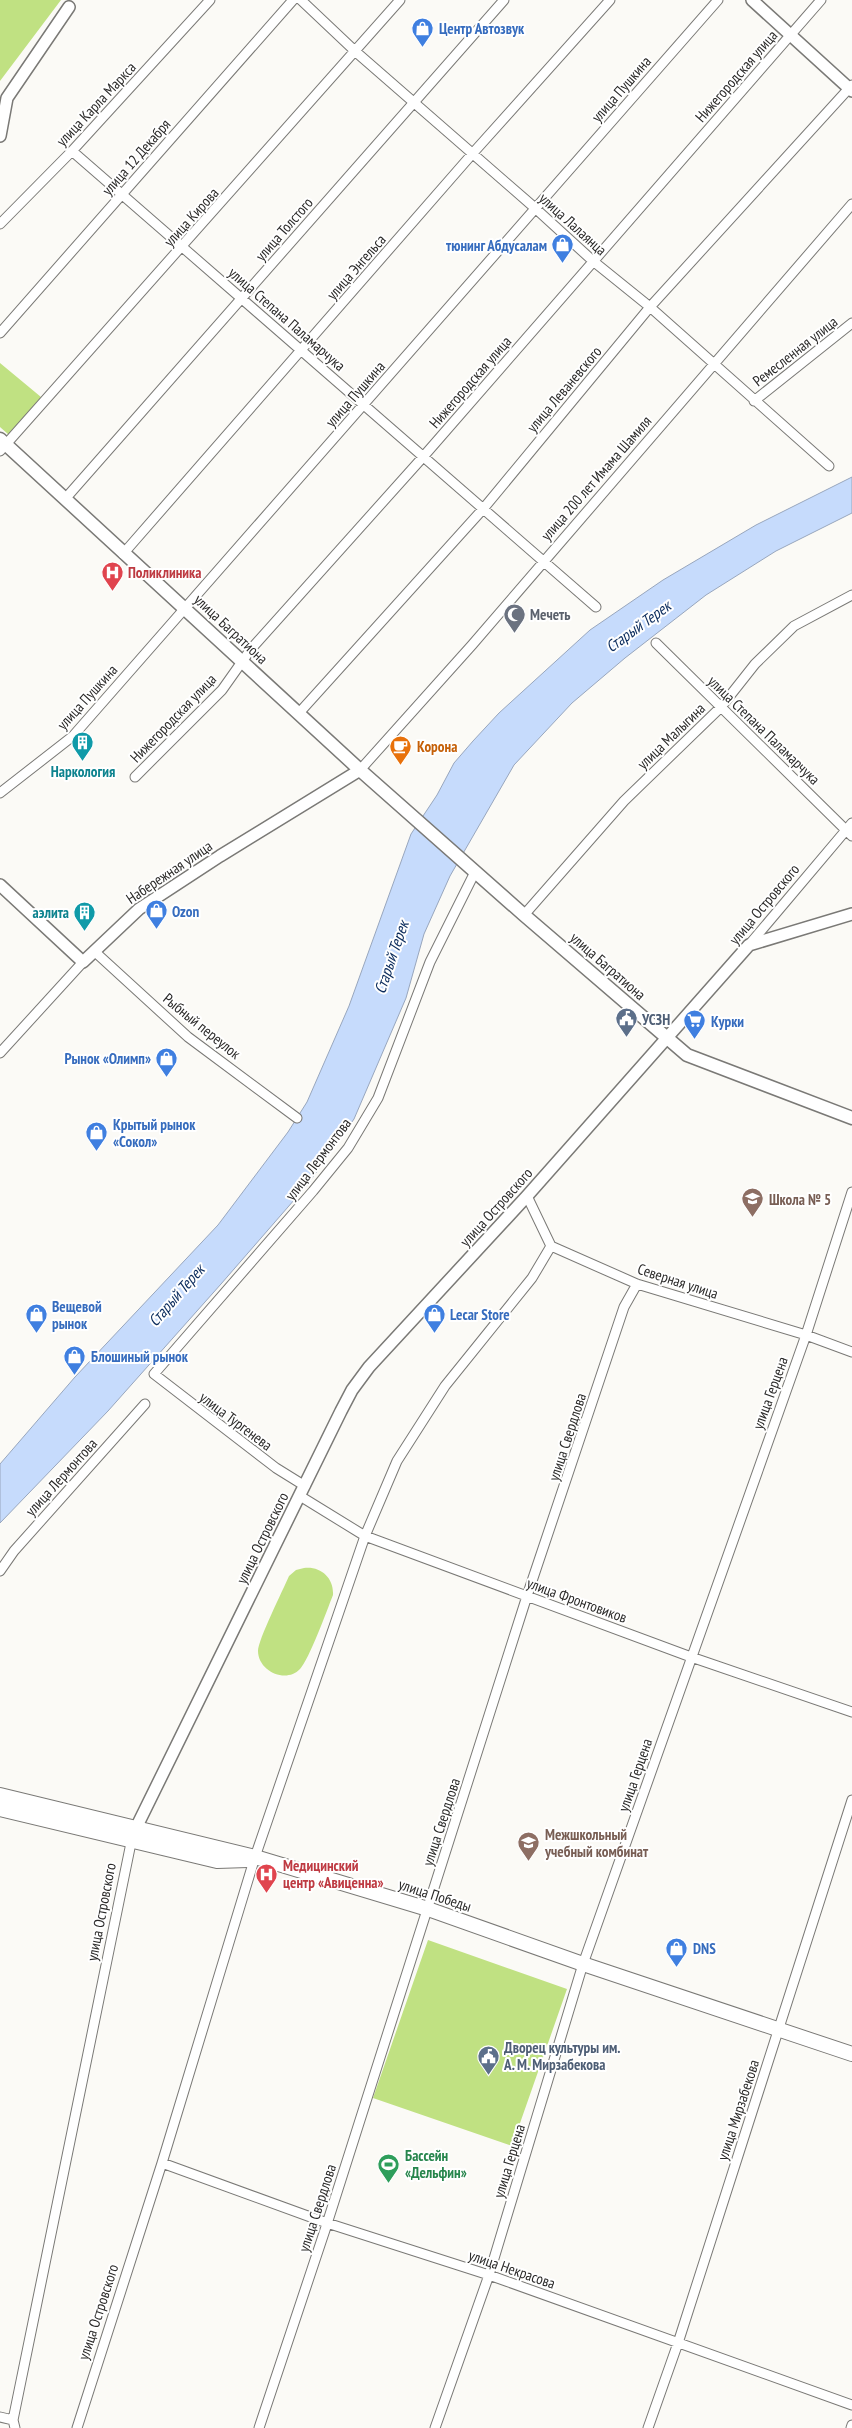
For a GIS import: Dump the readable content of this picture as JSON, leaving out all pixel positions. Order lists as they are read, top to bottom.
{
  "streets": {
    "main road": ["улица Багратиона", "улица Победы"],
    "street": [
      "Нижегородская улица",
      "улица Пушкина",
      "улица Карла Маркса",
      "улица 12 Декабря",
      "улица Кирова",
      "улица Лалаянца",
      "улица Толстого",
      "улица Энгельса",
      "улица Степана Паламарчука",
      "Ремесленная улица",
      "улица Леваневского",
      "улица 200 лет Имама Шамиля",
      "улица Малыгина",
      "Набережная улица",
      "улица Островского",
      "Рыбный переулок",
      "улица Лермонтова",
      "Северная улица",
      "улица Герцена",
      "улица Тургенева",
      "улица Свердлова",
      "улица Фронтовиков",
      "улица Мирзабекова",
      "улица Некрасова"
    ]
  },
  "crossings": [
    ["Нижегородская улица", "улица Лалаянца"],
    ["Нижегородская улица", "улица Степана Паламарчука"],
    ["Нижегородская улица", "улица Багратиона"],
    ["улица Пушкина", "улица Лалаянца"],
    ["улица Пушкина", "улица Степана Паламарчука"],
    ["улица Пушкина", "улица Багратиона"],
    ["улица Карла Маркса", "улица Степана Паламарчука"],
    ["улица 12 Декабря", "улица Степана Паламарчука"],
    ["улица Кирова", "улица Лалаянца"],
    ["улица Кирова", "улица Степана Паламарчука"],
    ["улица Кирова", "улица Багратиона"],
    ["улица Лалаянца", "улица Толстого"],
    ["улица Лалаянца", "улица Энгельса"],
    ["улица Лалаянца", "Ремесленная улица"],
    ["улица Лалаянца", "улица Леваневского"],
    ["улица Лалаянца", "улица 200 лет Имама Шамиля"],
    ["улица Толстого", "улица Степана Паламарчука"],
    ["улица Толстого", "улица Багратиона"],
    ["улица Энгельса", "улица Степана Паламарчука"],
    ["улица Энгельса", "улица Багратиона"],
    ["улица Степана Паламарчука", "улица Леваневского"],
    ["улица Степана Паламарчука", "улица 200 лет Имама Шамиля"],
    ["улица Степана Паламарчука", "улица Малыгина"],
    ["улица Степана Паламарчука", "улица Островского"],
    ["улица Леваневского", "улица Багратиона"],
    ["улица 200 лет Имама Шамиля", "улица Багратиона"],
    ["улица 200 лет Имама Шамиля", "Набережная улица"],
    ["улица Багратиона", "улица Малыгина"],
    ["улица Багратиона", "Набережная улица"],
    ["улица Багратиона", "улица Островского"],
    ["улица Багратиона", "улица Лермонтова"],
    ["Набережная улица", "Рыбный переулок"],
    ["улица Островского", "Северная улица"],
    ["улица Островского", "улица Тургенева"],
    ["улица Островского", "улица Фронтовиков"],
    ["улица Островского", "улица Победы"],
    ["улица Островского", "улица Некрасова"],
    ["улица Лермонтова", "улица Тургенева"],
    ["Северная улица", "улица Герцена"],
    ["Северная улица", "улица Свердлова"],
    ["улица Герцена", "улица Фронтовиков"],
    ["улица Герцена", "улица Победы"],
    ["улица Герцена", "улица Некрасова"],
    ["улица Тургенева", "улица Фронтовиков"],
    ["улица Свердлова", "улица Фронтовиков"],
    ["улица Свердлова", "улица Победы"],
    ["улица Свердлова", "улица Некрасова"],
    ["улица Победы", "улица Мирзабекова"],
    ["улица Мирзабекова", "улица Некрасова"]
  ],
  "water": ["Старый Терек"],
  "places": {
    "shop": [
      "Центр Автозвук",
      "тюнинг Абдусалам",
      "Ozon",
      "Рынок «Олимп»",
      "Крытый рынок «Сокол»",
      "Lecar Store",
      "Вещевой рынок",
      "Блошиный рынок",
      "DNS"
    ],
    "hospital": ["Поликлиника", "Медицинский центр «Авиценна»"],
    "mosque": ["Мечеть"],
    "building": ["Наркология", "аэлита"],
    "cafe": ["Корона"],
    "public building": ["УСЗН", "Дворец культуры им. А. М. Мирзабекова"],
    "supermarket": ["Курки"],
    "school or university": ["Школа № 5", "Межшкольный учебный комбинат"],
    "sports": ["Бассейн «Дельфин»"]
  }
}
